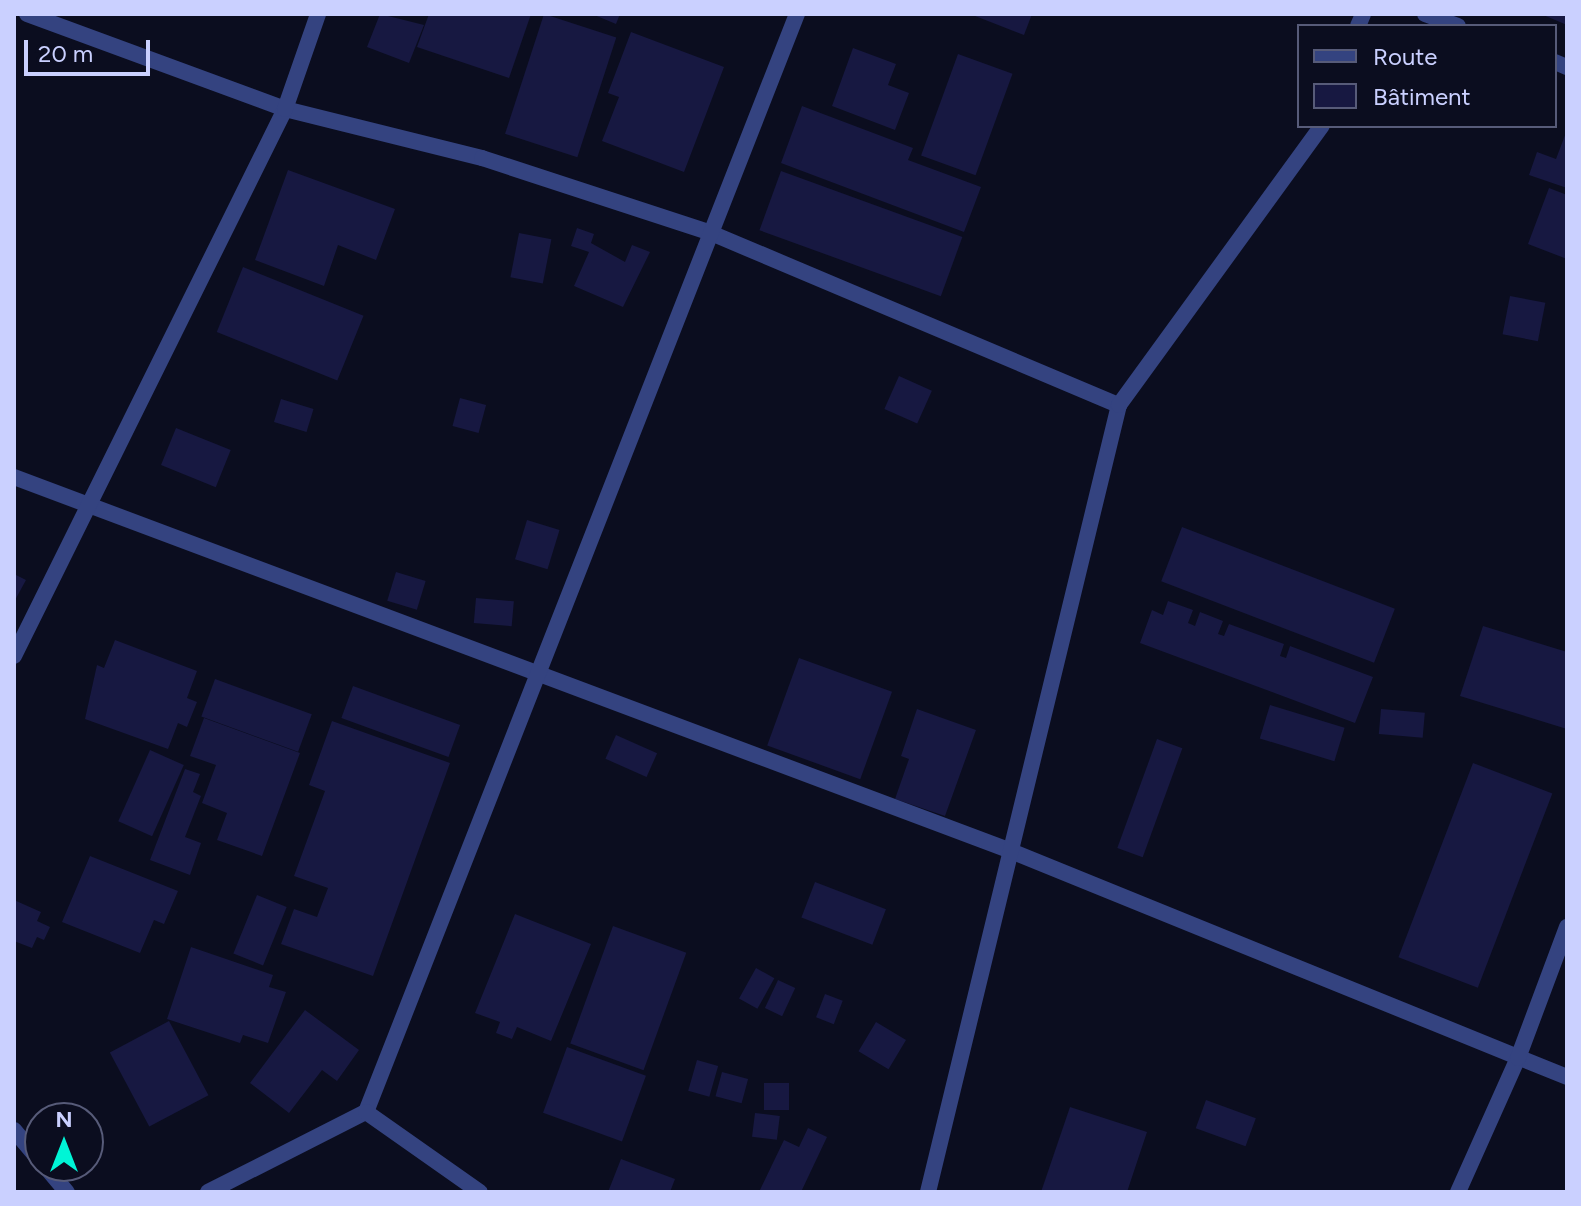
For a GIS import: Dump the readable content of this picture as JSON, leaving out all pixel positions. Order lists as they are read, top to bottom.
{
  "legend": ["Route", "Bâtiment"],
  "scale_bar": "20 m",
  "north": "top"
}
